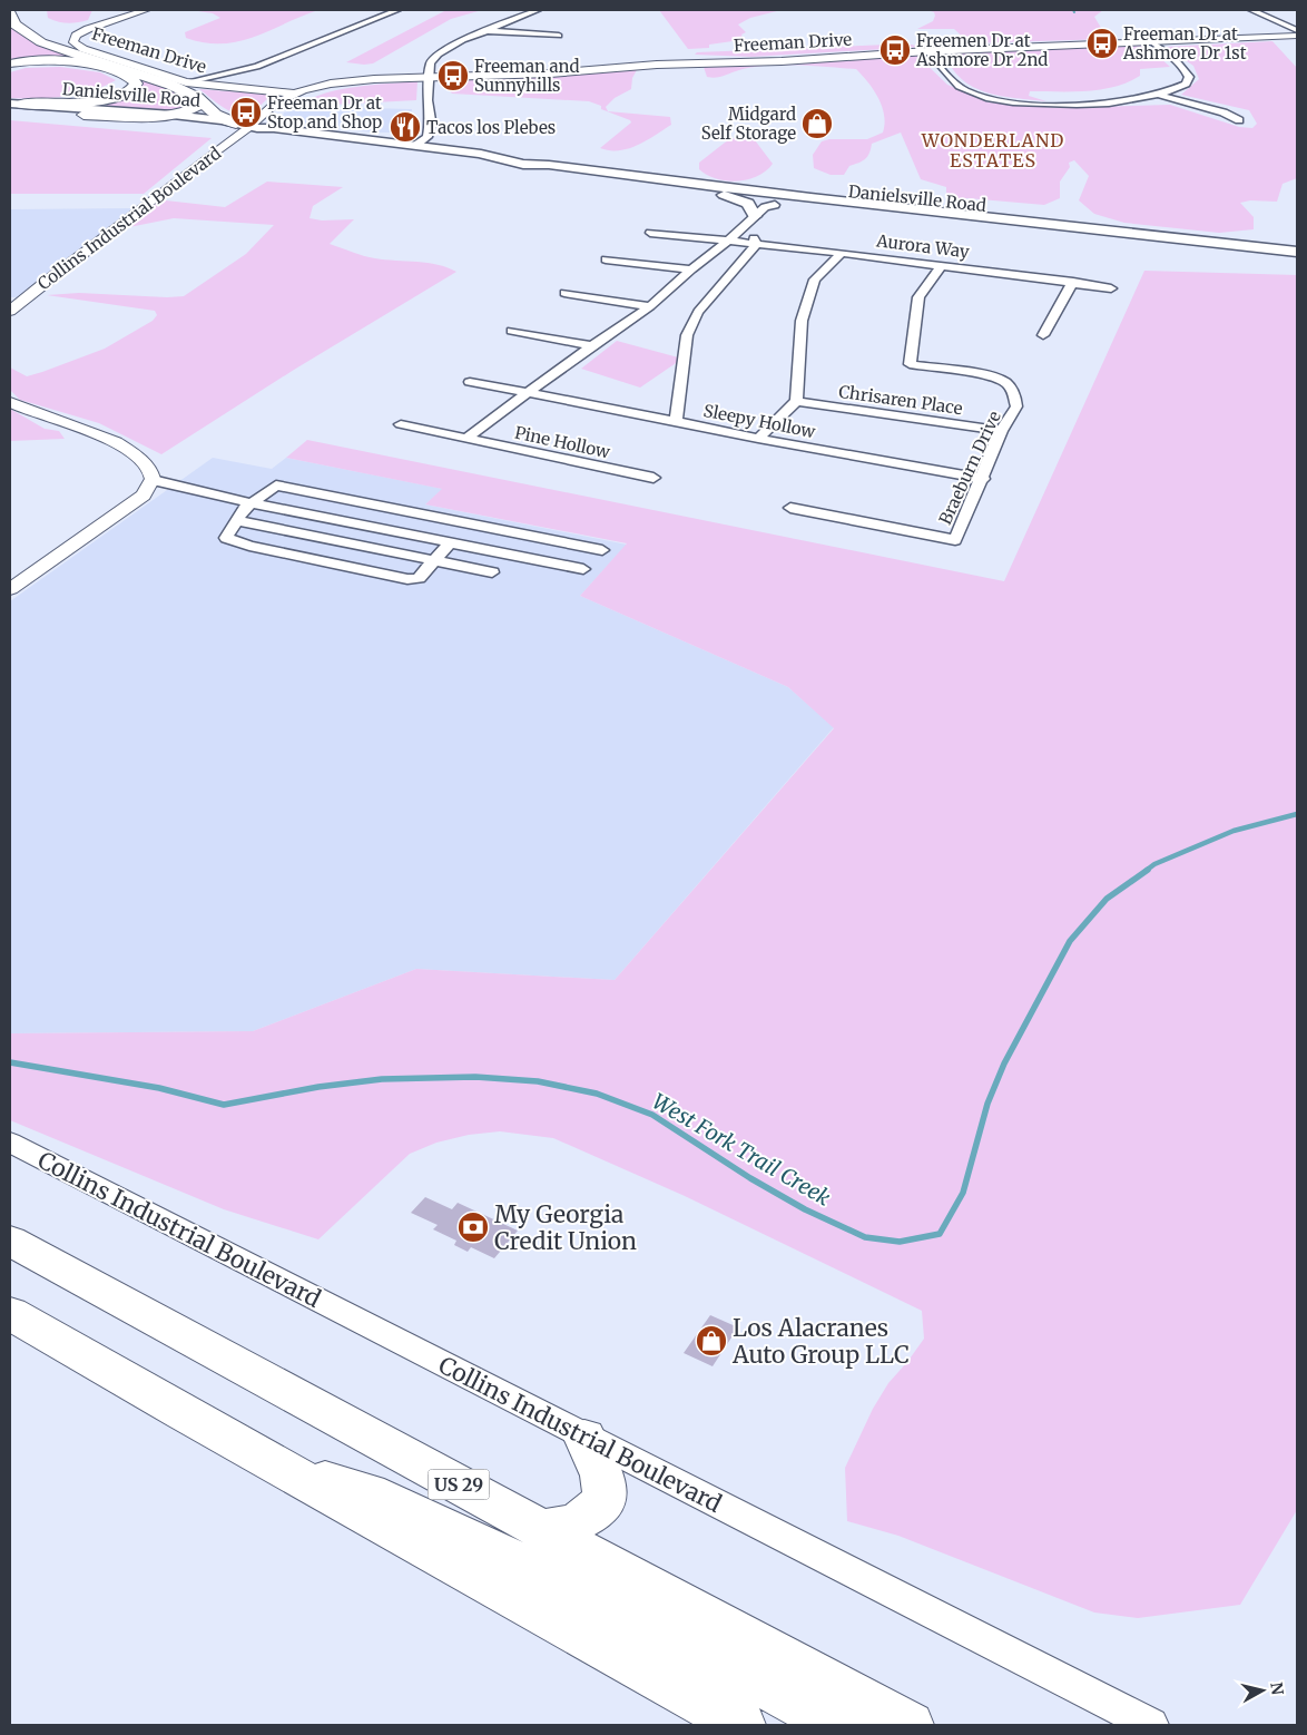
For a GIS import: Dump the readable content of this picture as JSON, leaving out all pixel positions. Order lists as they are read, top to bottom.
{
  "streets": {
    "highway": ["US 29"],
    "main road": ["Danielsville Road"],
    "street": [
      "Freeman Drive",
      "Collins Industrial Boulevard",
      "Aurora Way",
      "Chrisaren Place",
      "Sleepy Hollow",
      "Pine Hollow",
      "Braeburn Drive"
    ]
  },
  "crossings": [
    ["Freeman Drive", "Danielsville Road"],
    ["Freeman Drive", "Collins Industrial Boulevard"],
    ["Danielsville Road", "Collins Industrial Boulevard"],
    ["Danielsville Road", "Pine Hollow"],
    ["Aurora Way", "Pine Hollow"],
    ["Aurora Way", "Braeburn Drive"],
    ["Chrisaren Place", "Braeburn Drive"],
    ["Sleepy Hollow", "Pine Hollow"],
    ["Sleepy Hollow", "Braeburn Drive"]
  ],
  "districts": ["WONDERLAND ESTATES"],
  "water": ["West Fork Trail Creek"],
  "places": {
    "bus stop": [
      "Freeman Dr at Ashmore Dr 1st",
      "Freemen Dr at Ashmore Dr 2nd",
      "Freeman and Sunnyhills",
      "Freeman Dr at Stop and Shop"
    ],
    "shop": ["Midgard Self Storage", "Los Alacranes Auto Group LLC"],
    "restaurant": ["Tacos los Plebes"],
    "bank": ["My Georgia Credit Union"]
  },
  "north": "right"
}
